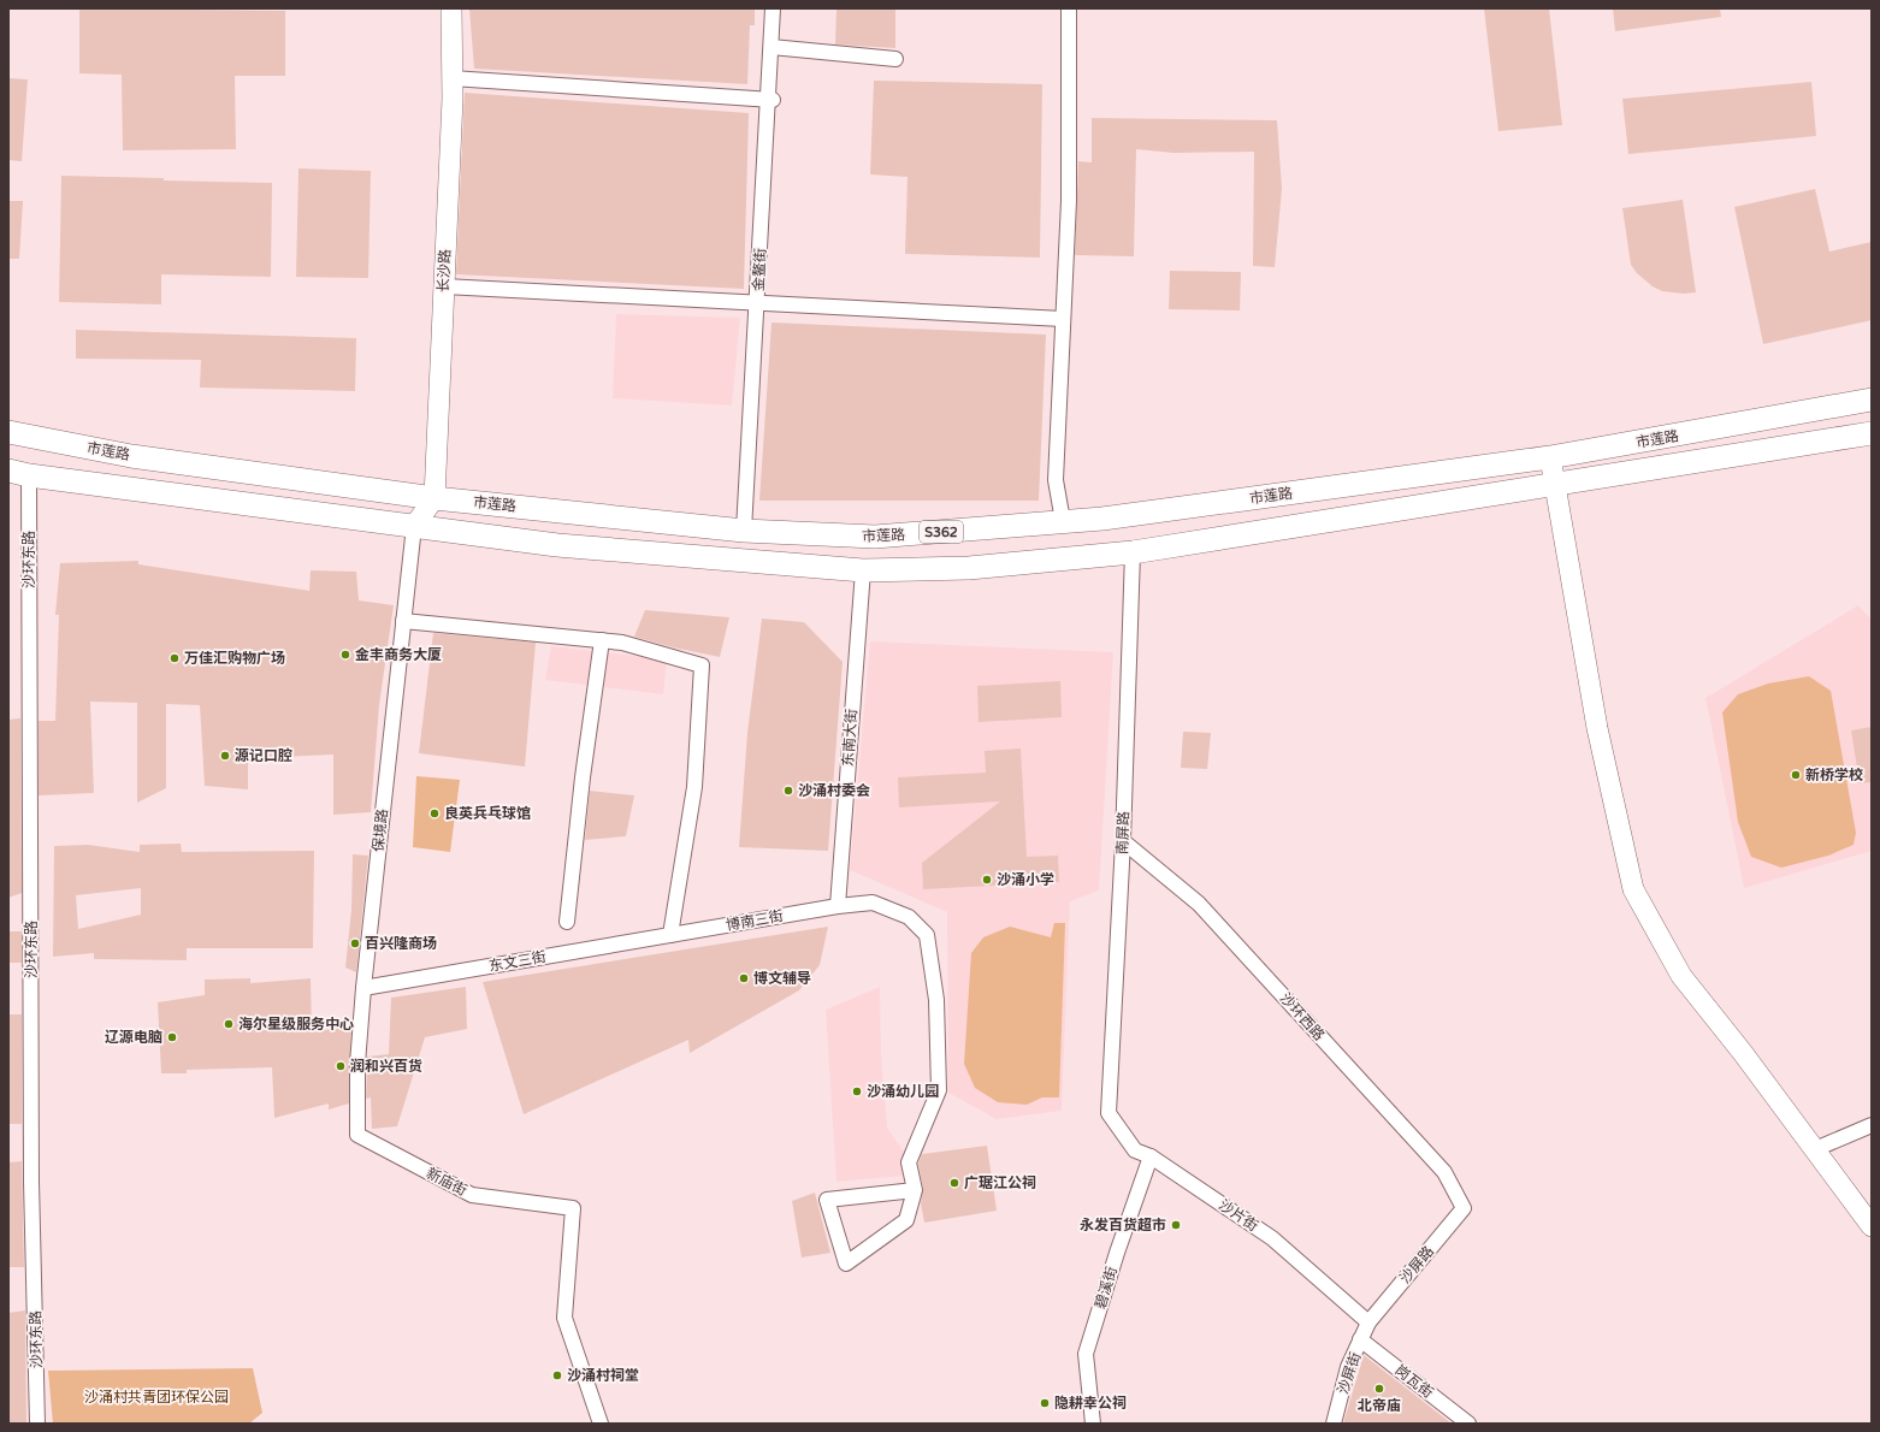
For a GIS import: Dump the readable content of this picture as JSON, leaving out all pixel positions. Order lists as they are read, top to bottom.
{
  "streets": {
    "main road": ["市莲路", "S362"],
    "street": [
      "金鳌街",
      "长沙路",
      "沙环东路",
      "东南大街",
      "保境路",
      "南屏路",
      "博南三街",
      "东文三街",
      "沙环西路",
      "新庙街",
      "沙片街",
      "沙屏路",
      "碧溪街",
      "沙屏街",
      "岗瓦街"
    ]
  },
  "crossings": [
    ["金鳌街", "市莲路"],
    ["长沙路", "市莲路"],
    ["市莲路", "沙环东路"],
    ["市莲路", "东南大街"],
    ["市莲路", "保境路"],
    ["市莲路", "南屏路"],
    ["东南大街", "博南三街"],
    ["保境路", "东文三街"],
    ["保境路", "新庙街"],
    ["南屏路", "沙环西路"],
    ["南屏路", "沙片街"],
    ["博南三街", "东文三街"],
    ["沙环西路", "沙屏路"],
    ["沙片街", "沙屏路"],
    ["沙片街", "碧溪街"],
    ["沙片街", "沙屏街"],
    ["沙屏路", "沙屏街"],
    ["沙屏街", "岗瓦街"]
  ],
  "parks": ["沙涌村共青团环保公园"],
  "places": [
    "金丰商务大厦",
    "万佳汇购物广场",
    "源记口腔",
    "新桥学校",
    "沙涌村委会",
    "良英兵乓球馆",
    "沙涌小学",
    "百兴隆商场",
    "博文辅导",
    "海尔星级服务中心",
    "辽源电脑",
    "润和兴百货",
    "沙涌幼儿园",
    "广琚江公祠",
    "永发百货超市",
    "沙涌村祠堂",
    "北帝庙",
    "隐耕幸公祠"
  ]
}
